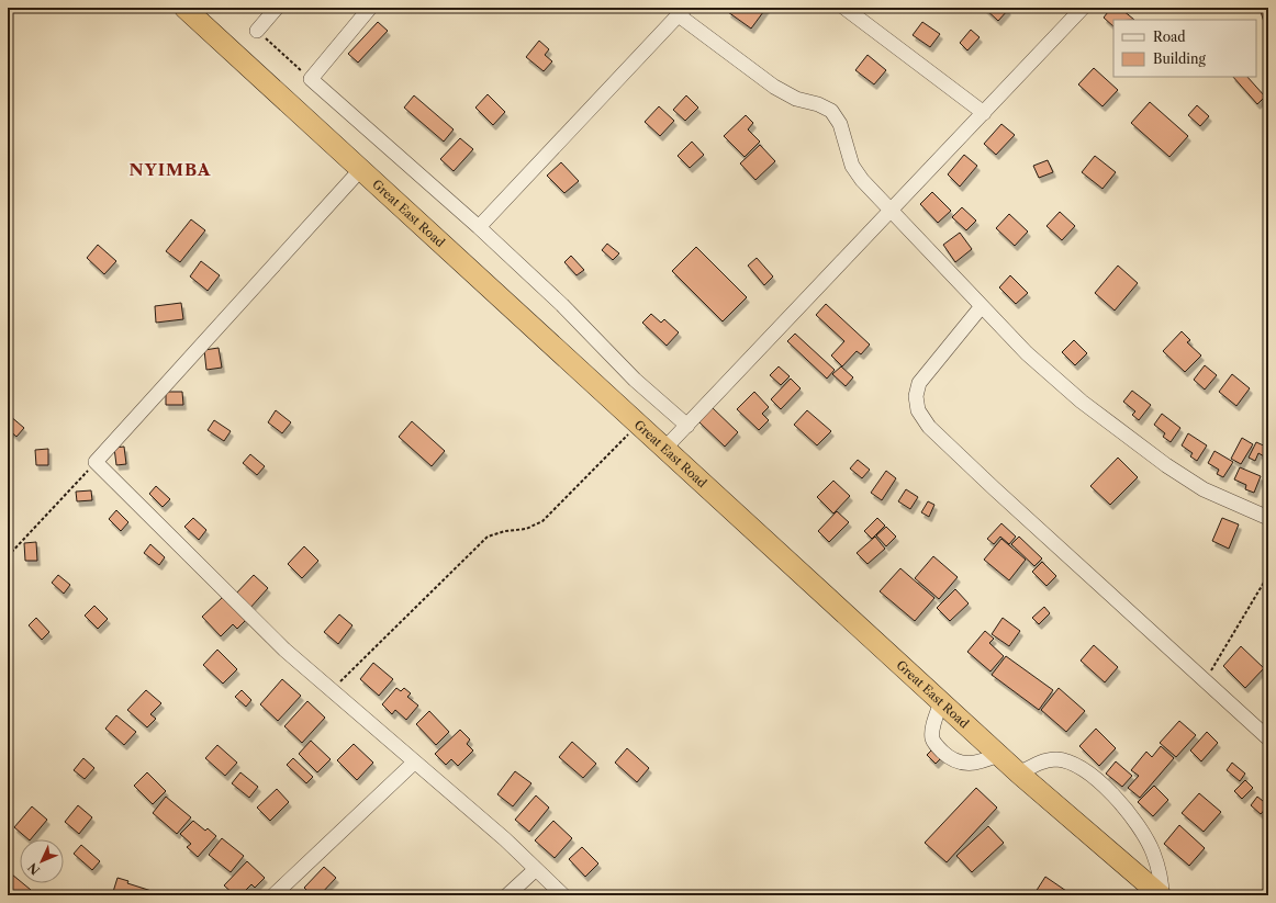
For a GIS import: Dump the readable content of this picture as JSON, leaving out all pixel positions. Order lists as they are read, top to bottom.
{
  "streets": {
    "highway": ["Great East Road"]
  },
  "districts": ["NYIMBA"],
  "legend": ["Road", "Building"],
  "north": "bottom left"
}
